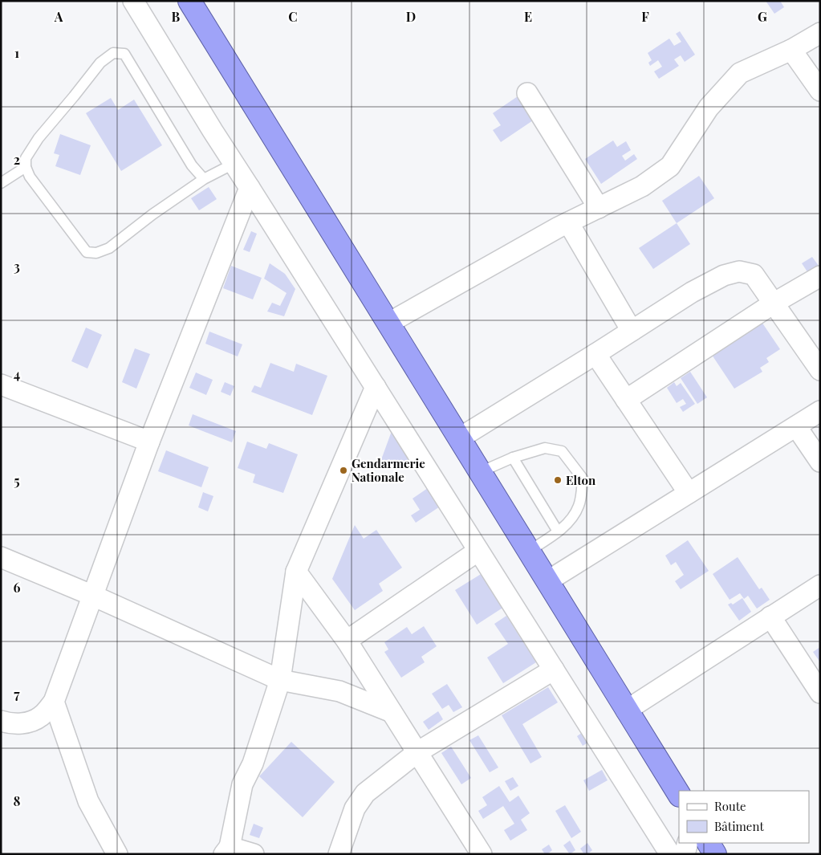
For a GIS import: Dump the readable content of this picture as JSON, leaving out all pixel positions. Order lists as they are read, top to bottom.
{
  "places": ["Gendarmerie Nationale", "Elton"],
  "legend": ["Route", "Bâtiment"],
  "grid": {
    "columns": [
      "A",
      "B",
      "C",
      "D",
      "E",
      "F",
      "G"
    ],
    "rows": [
      "1",
      "2",
      "3",
      "4",
      "5",
      "6",
      "7",
      "8"
    ]
  }
}
